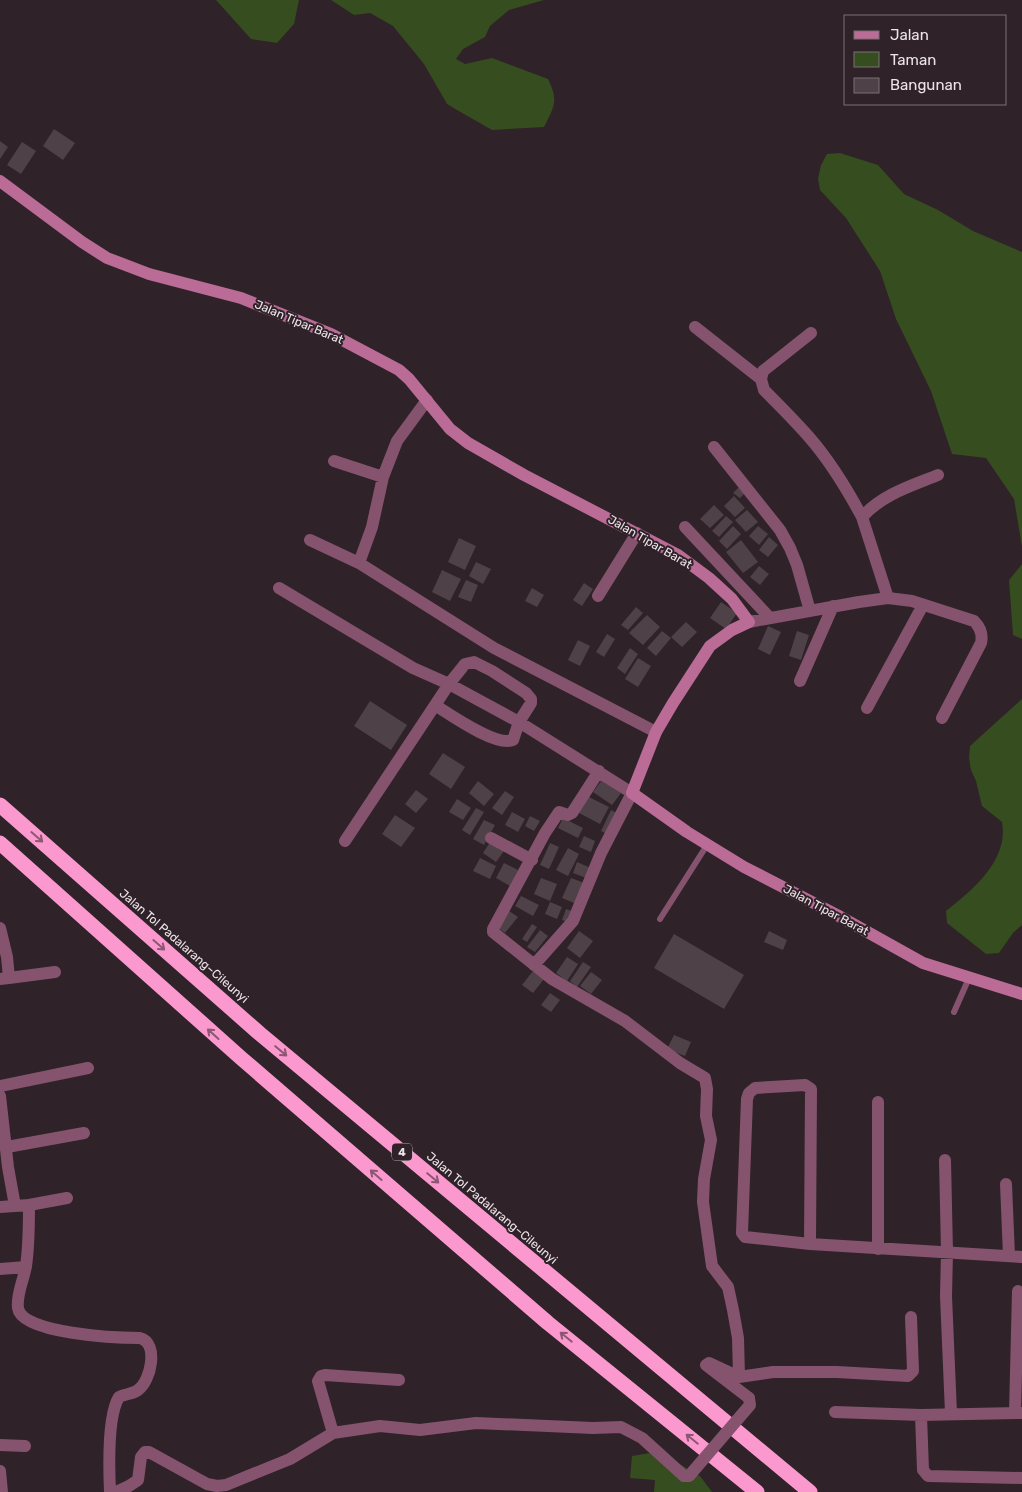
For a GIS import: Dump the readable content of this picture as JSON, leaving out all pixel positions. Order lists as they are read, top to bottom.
{
  "streets": {
    "highway": ["Jalan Tol Padalarang–Cileunyi", "4"],
    "street": ["Jalan Tipar Barat"]
  },
  "legend": ["Jalan", "Taman", "Bangunan"]
}
